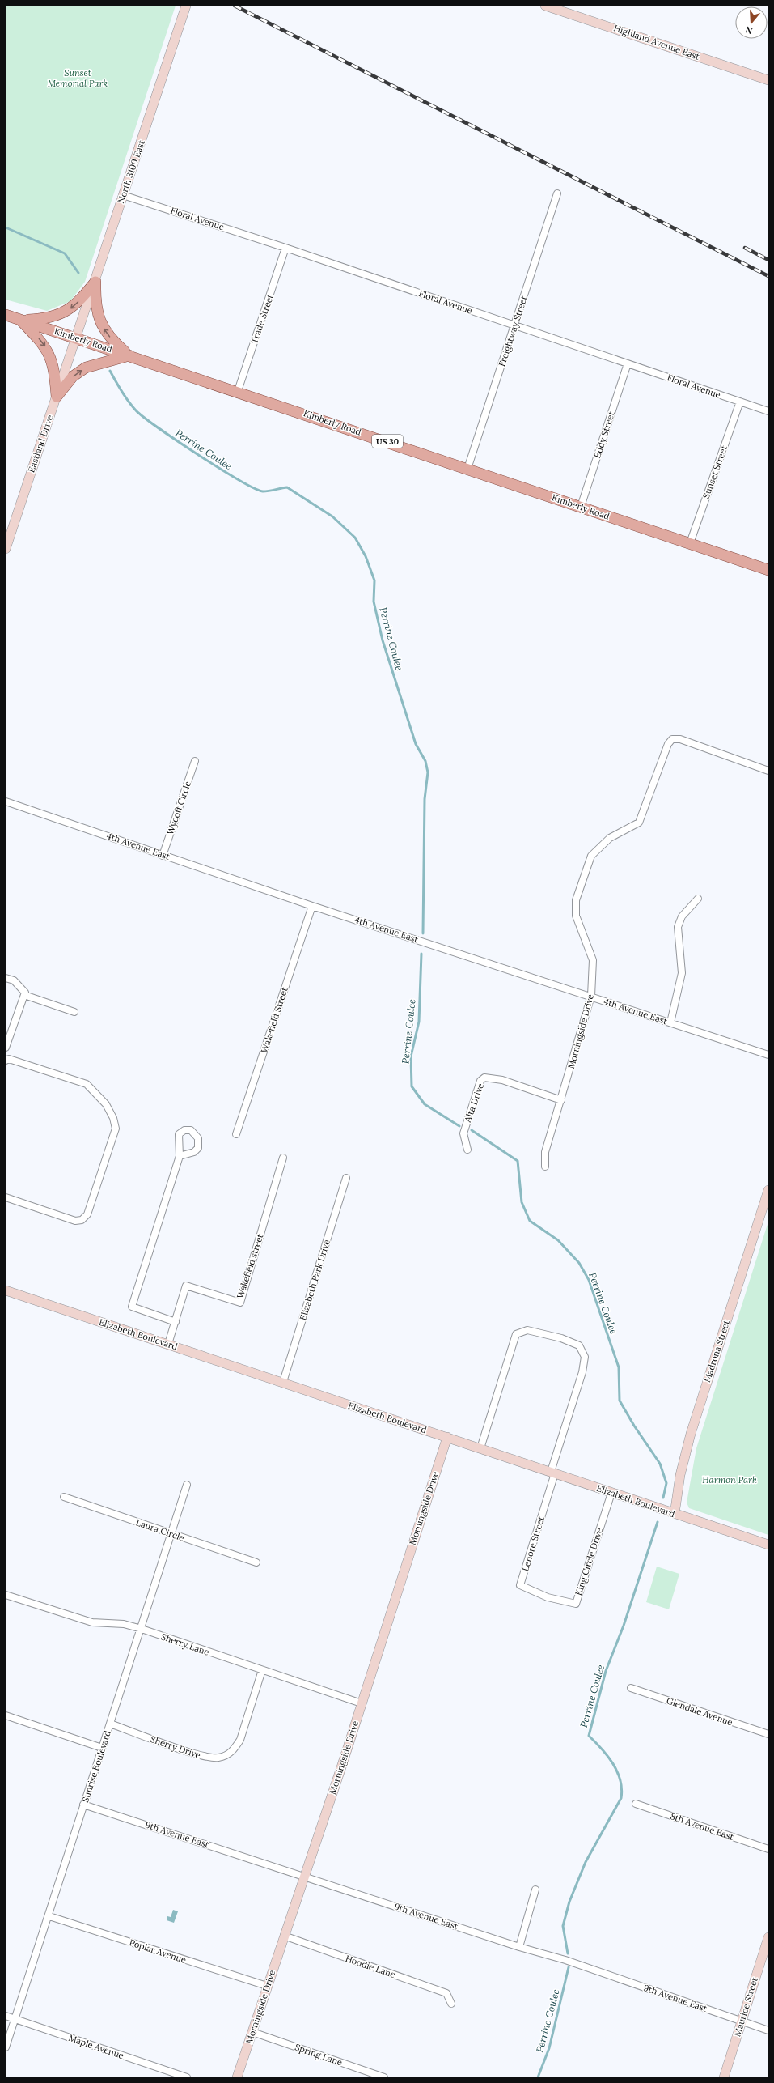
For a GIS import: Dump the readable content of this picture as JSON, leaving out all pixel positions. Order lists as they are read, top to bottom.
{
  "streets": {
    "main road": ["Kimberly Road", "US 30"],
    "street": [
      "Highland Avenue East",
      "North 3100 East",
      "Floral Avenue",
      "Trade Street",
      "Freightway Street",
      "Eddy Street",
      "Eastland Drive",
      "Sunset Street",
      "Wycoff Circle",
      "4th Avenue East",
      "Wakefield Street",
      "Morningside Drive",
      "Alta Drive",
      "Wakefield street",
      "Elizabeth Park Drive",
      "Elizabeth Boulevard",
      "Madrona Street",
      "Laura Circle",
      "Lenore Street",
      "King Circle Drive",
      "Sherry Lane",
      "Glendale Avenue",
      "Sherry Drive",
      "Sunrise Boulevard",
      "8th Avenue East",
      "9th Avenue East",
      "Poplar Avenue",
      "Hoodie Lane",
      "Maurice Street",
      "Maple Avenue",
      "Spring Lane"
    ]
  },
  "crossings": [
    ["North 3100 East", "Floral Avenue"],
    ["North 3100 East", "Kimberly Road"],
    ["North 3100 East", "Eastland Drive"],
    ["Floral Avenue", "Trade Street"],
    ["Floral Avenue", "Freightway Street"],
    ["Floral Avenue", "Eddy Street"],
    ["Floral Avenue", "Sunset Street"],
    ["Trade Street", "Kimberly Road"],
    ["Freightway Street", "Kimberly Road"],
    ["Kimberly Road", "Eddy Street"],
    ["Kimberly Road", "Eastland Drive"],
    ["Kimberly Road", "Sunset Street"],
    ["Wycoff Circle", "4th Avenue East"],
    ["4th Avenue East", "Wakefield Street"],
    ["4th Avenue East", "Morningside Drive"],
    ["Morningside Drive", "Alta Drive"],
    ["Morningside Drive", "Elizabeth Boulevard"],
    ["Morningside Drive", "Sherry Lane"],
    ["Morningside Drive", "9th Avenue East"],
    ["Morningside Drive", "Poplar Avenue"],
    ["Morningside Drive", "Hoodie Lane"],
    ["Morningside Drive", "Spring Lane"],
    ["Wakefield street", "Elizabeth Boulevard"],
    ["Elizabeth Park Drive", "Elizabeth Boulevard"],
    ["Elizabeth Boulevard", "Madrona Street"],
    ["Elizabeth Boulevard", "Lenore Street"],
    ["Elizabeth Boulevard", "King Circle Drive"],
    ["Laura Circle", "Sunrise Boulevard"],
    ["Lenore Street", "King Circle Drive"],
    ["Sherry Lane", "Sherry Drive"],
    ["Sherry Lane", "Sunrise Boulevard"],
    ["Sherry Drive", "Sunrise Boulevard"],
    ["Sunrise Boulevard", "9th Avenue East"],
    ["Sunrise Boulevard", "Poplar Avenue"],
    ["Sunrise Boulevard", "Maple Avenue"],
    ["9th Avenue East", "Maurice Street"]
  ],
  "water": ["Perrine Coulee"],
  "parks": ["Sunset Memorial Park", "Harmon Park"],
  "north": "bottom"
}
